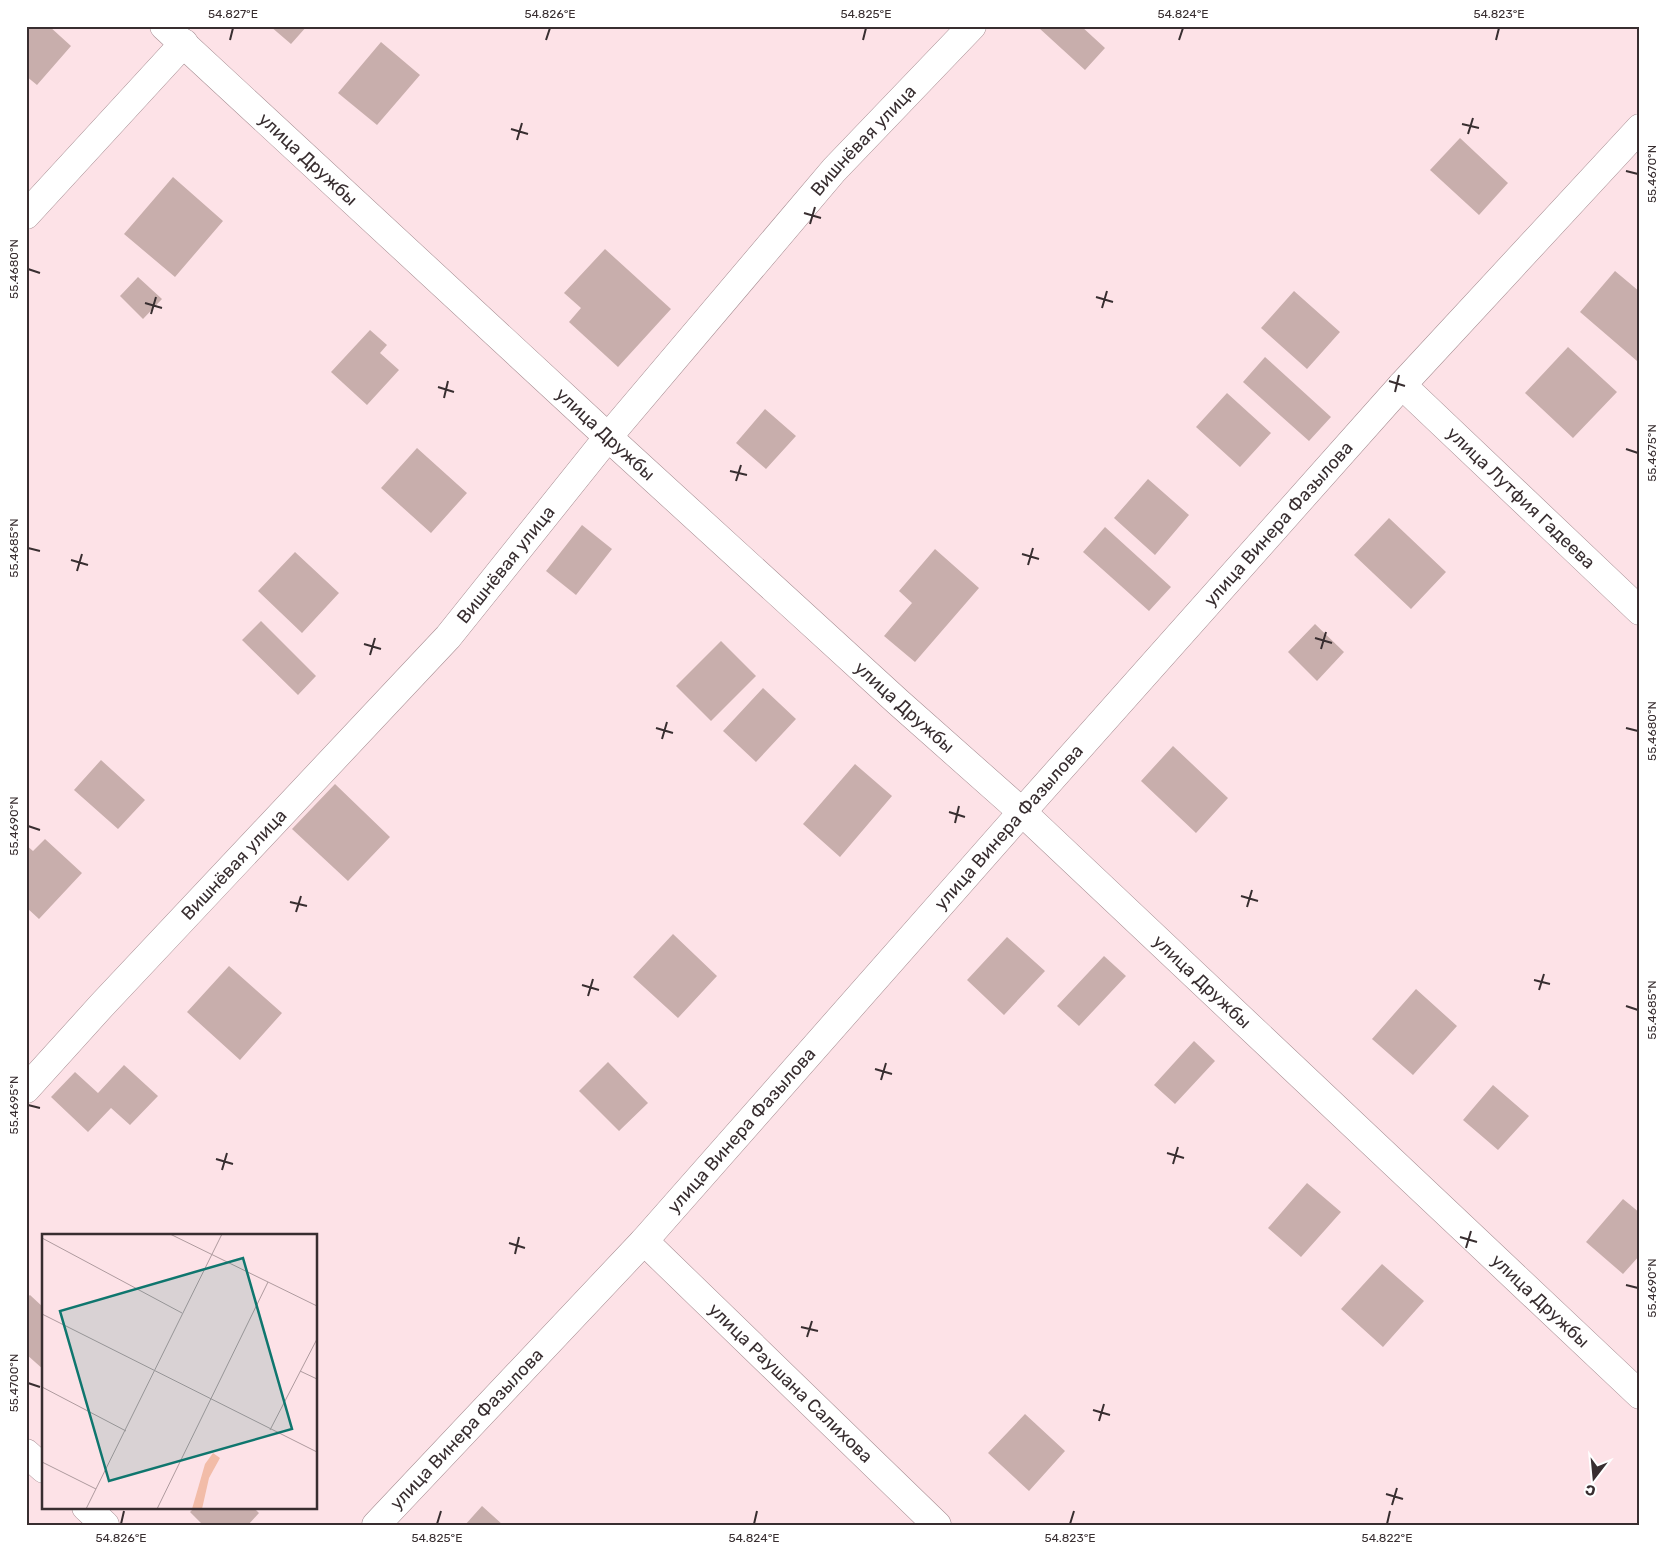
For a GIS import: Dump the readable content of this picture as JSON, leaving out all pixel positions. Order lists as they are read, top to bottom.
{
  "streets": {
    "street": [
      "Вишнёвая улица",
      "улица Дружбы",
      "улица Лутфия Гадеева",
      "улица Винера Фазылова",
      "улица Раушана Салихова"
    ]
  },
  "crossings": [
    ["Вишнёвая улица", "улица Дружбы"],
    ["улица Дружбы", "улица Винера Фазылова"],
    ["улица Лутфия Гадеева", "улица Винера Фазылова"],
    ["улица Винера Фазылова", "улица Раушана Салихова"]
  ],
  "north": "bottom",
  "coordinates": [
    "54.827°E",
    "54.826°E",
    "54.825°E",
    "54.824°E",
    "54.823°E",
    "55.4670°N",
    "55.4680°N",
    "55.4675°N",
    "55.4685°N",
    "55.4690°N",
    "55.4695°N",
    "55.4700°N",
    "54.822°E"
  ]
}
